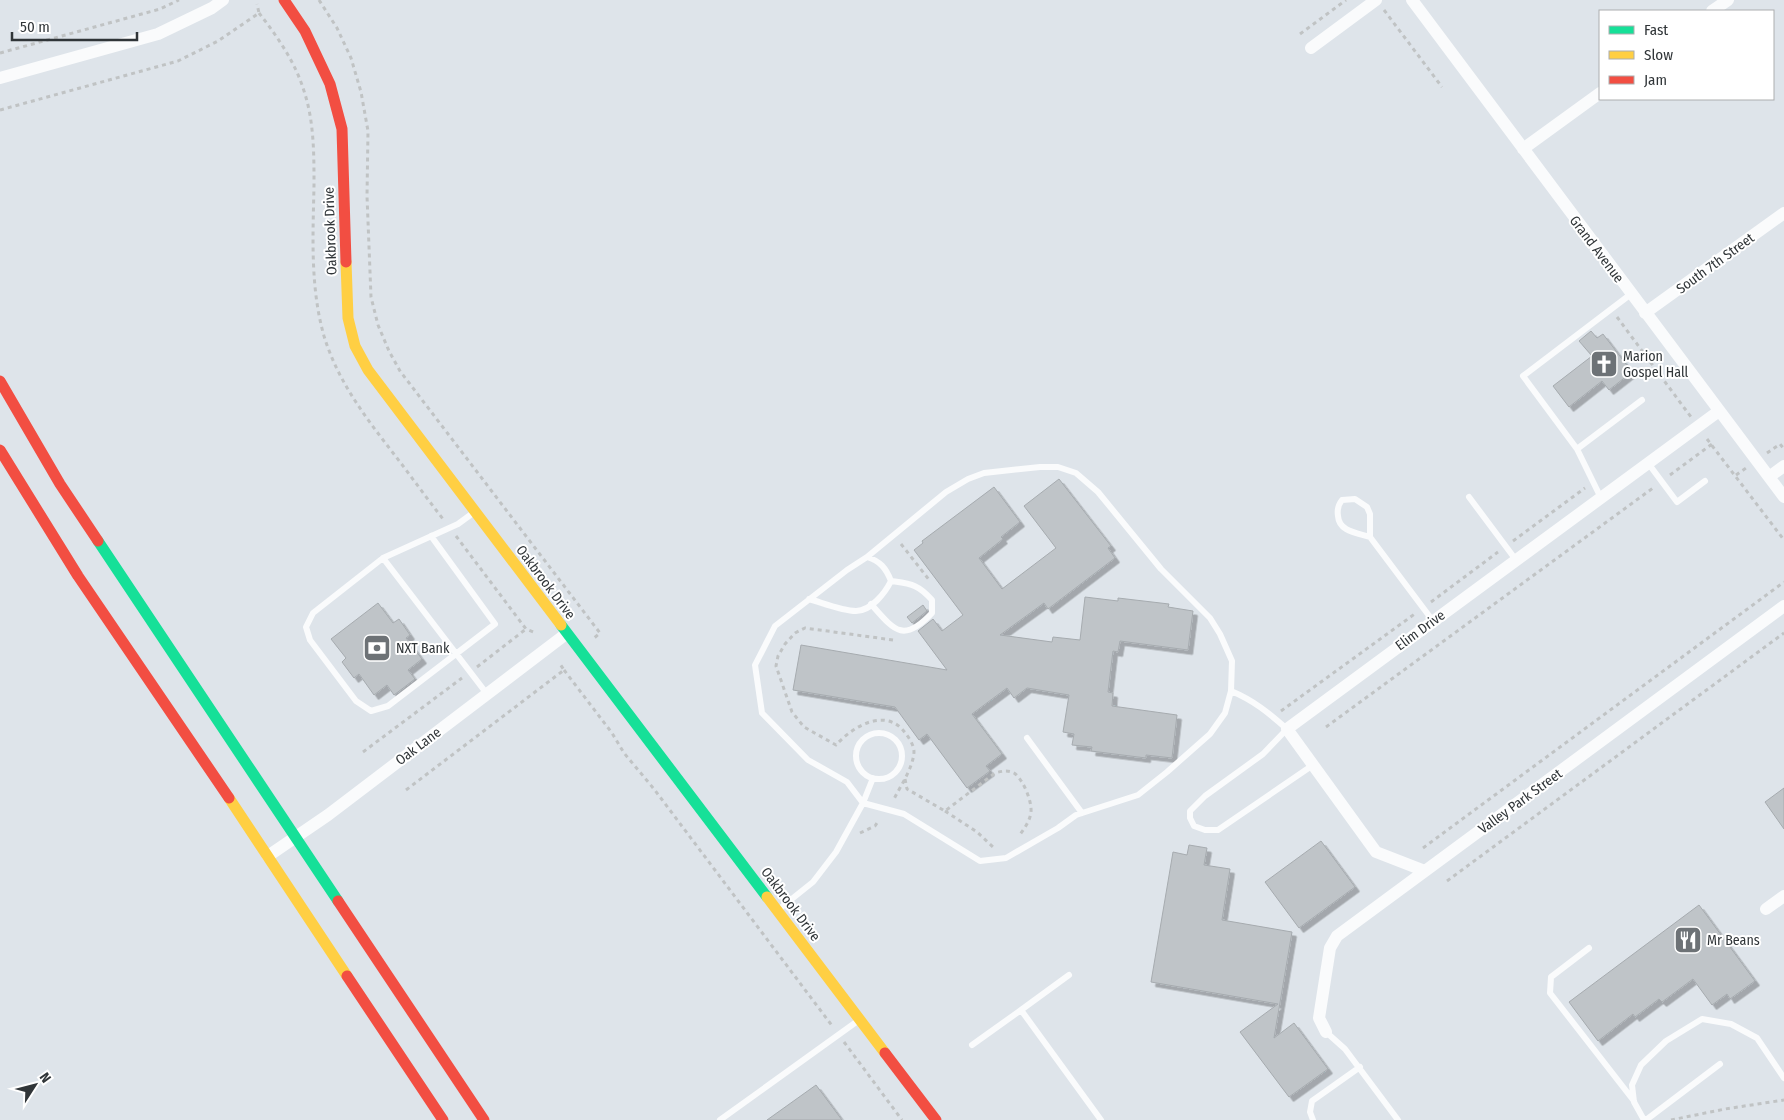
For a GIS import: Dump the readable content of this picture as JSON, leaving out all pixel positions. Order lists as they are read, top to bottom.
{
  "streets": {
    "main road": ["Oakbrook Drive"],
    "street": [
      "Grand Avenue",
      "South 7th Street",
      "Elim Drive",
      "Oak Lane",
      "Valley Park Street"
    ]
  },
  "crossings": [
    ["Oakbrook Drive", "Oak Lane"],
    ["Grand Avenue", "South 7th Street"],
    ["Grand Avenue", "Elim Drive"]
  ],
  "places": {
    "church": ["Marion Gospel Hall"],
    "bank": ["NXT Bank"],
    "restaurant": ["Mr Beans"]
  },
  "legend": ["Fast", "Slow", "Jam"],
  "scale_bar": "50 m",
  "north": "top right"
}
